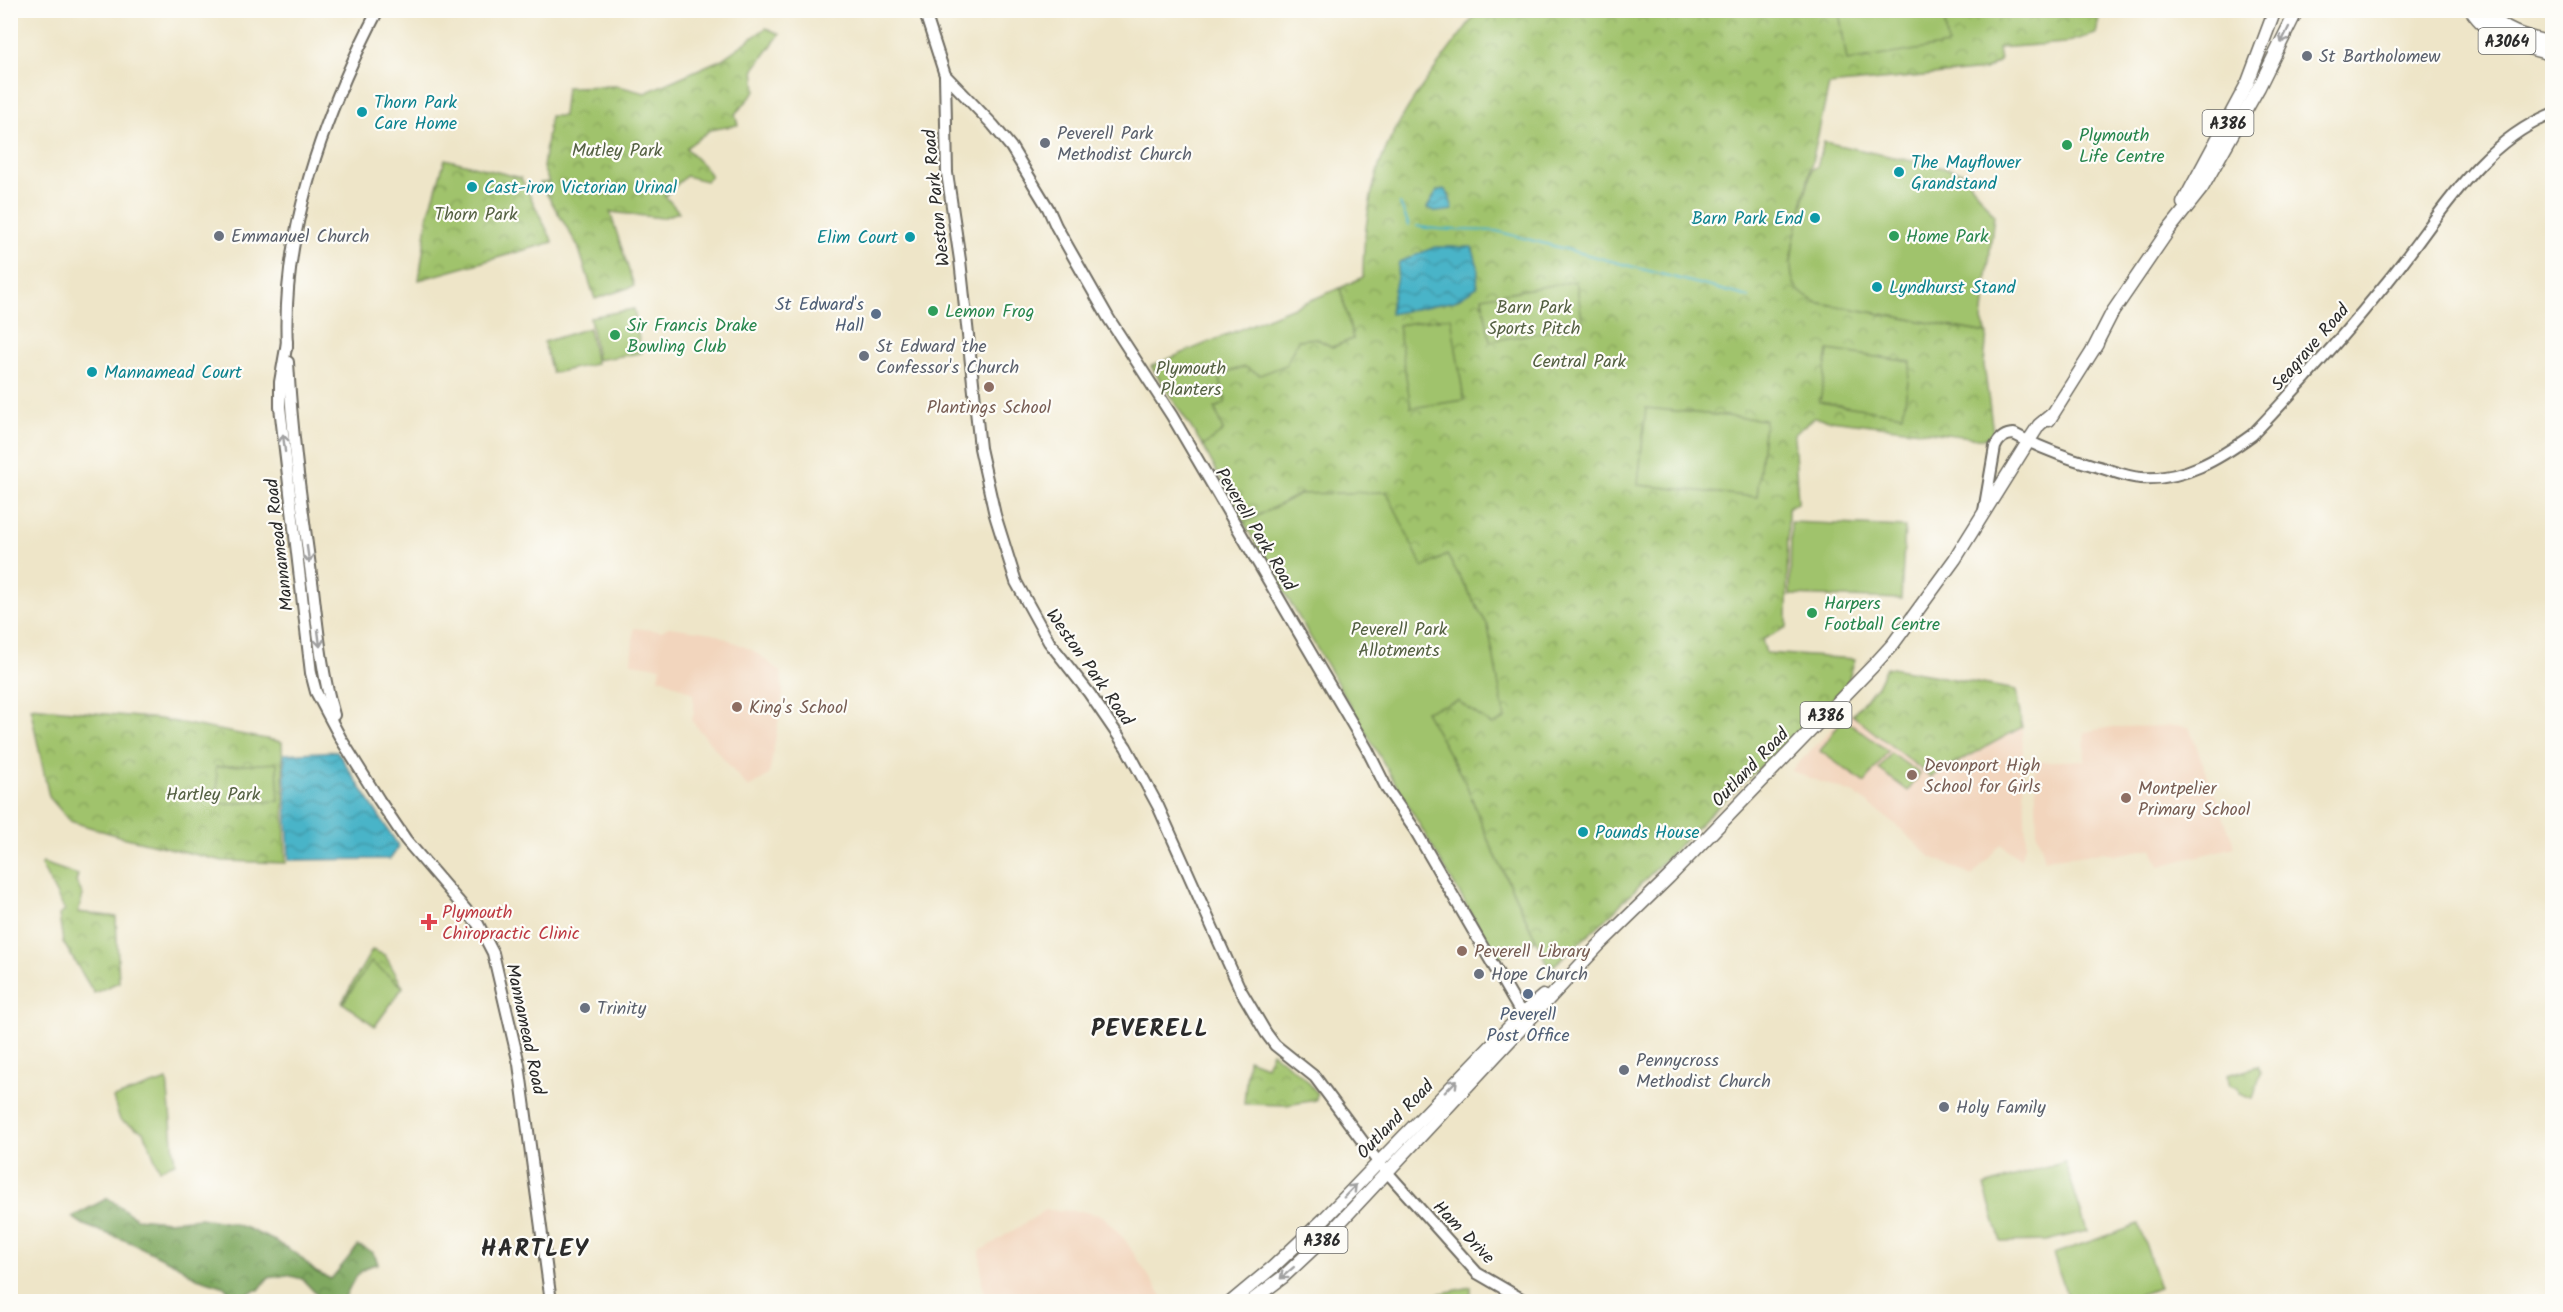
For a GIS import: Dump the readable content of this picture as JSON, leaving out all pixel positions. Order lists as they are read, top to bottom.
{
  "streets": {
    "main road": ["A3064", "A386", "Outland Road"],
    "street": [
      "Weston Park Road",
      "Seagrave Road",
      "Peverell Park Road",
      "Mannamead Road",
      "Ham Drive"
    ]
  },
  "crossings": [
    ["Weston Park Road", "Peverell Park Road"],
    ["Weston Park Road", "Outland Road"],
    ["Weston Park Road", "Ham Drive"],
    ["Seagrave Road", "Outland Road"],
    ["Peverell Park Road", "Outland Road"],
    ["Outland Road", "Ham Drive"]
  ],
  "districts": ["PEVERELL", "HARTLEY"],
  "parks": [
    "Mutley Park",
    "Thorn Park",
    "Barn Park Sports Pitch",
    "Central Park",
    "Plymouth Planters",
    "Peverell Park Allotments",
    "Hartley Park"
  ],
  "places": {
    "other": [
      "St Bartholomew",
      "Thorn Park Care Home",
      "Peverell Park Methodist Church",
      "Plymouth Life Centre",
      "The Mayflower Grandstand",
      "Cast-iron Victorian Urinal",
      "Barn Park End",
      "Emmanuel Church",
      "Home Park",
      "Elim Court",
      "Lyndhurst Stand",
      "Lemon Frog",
      "St Edward's Hall",
      "Sir Francis Drake Bowling Club",
      "St Edward the Confessor's Church",
      "Mannamead Court",
      "Plantings School",
      "Harpers Football Centre",
      "King's School",
      "Devonport High School for Girls",
      "Montpelier Primary School",
      "Pounds House",
      "Peverell Library",
      "Hope Church",
      "Peverell Post Office",
      "Trinity",
      "Pennycross Methodist Church",
      "Holy Family"
    ],
    "health": ["Plymouth Chiropractic Clinic"]
  }
}
